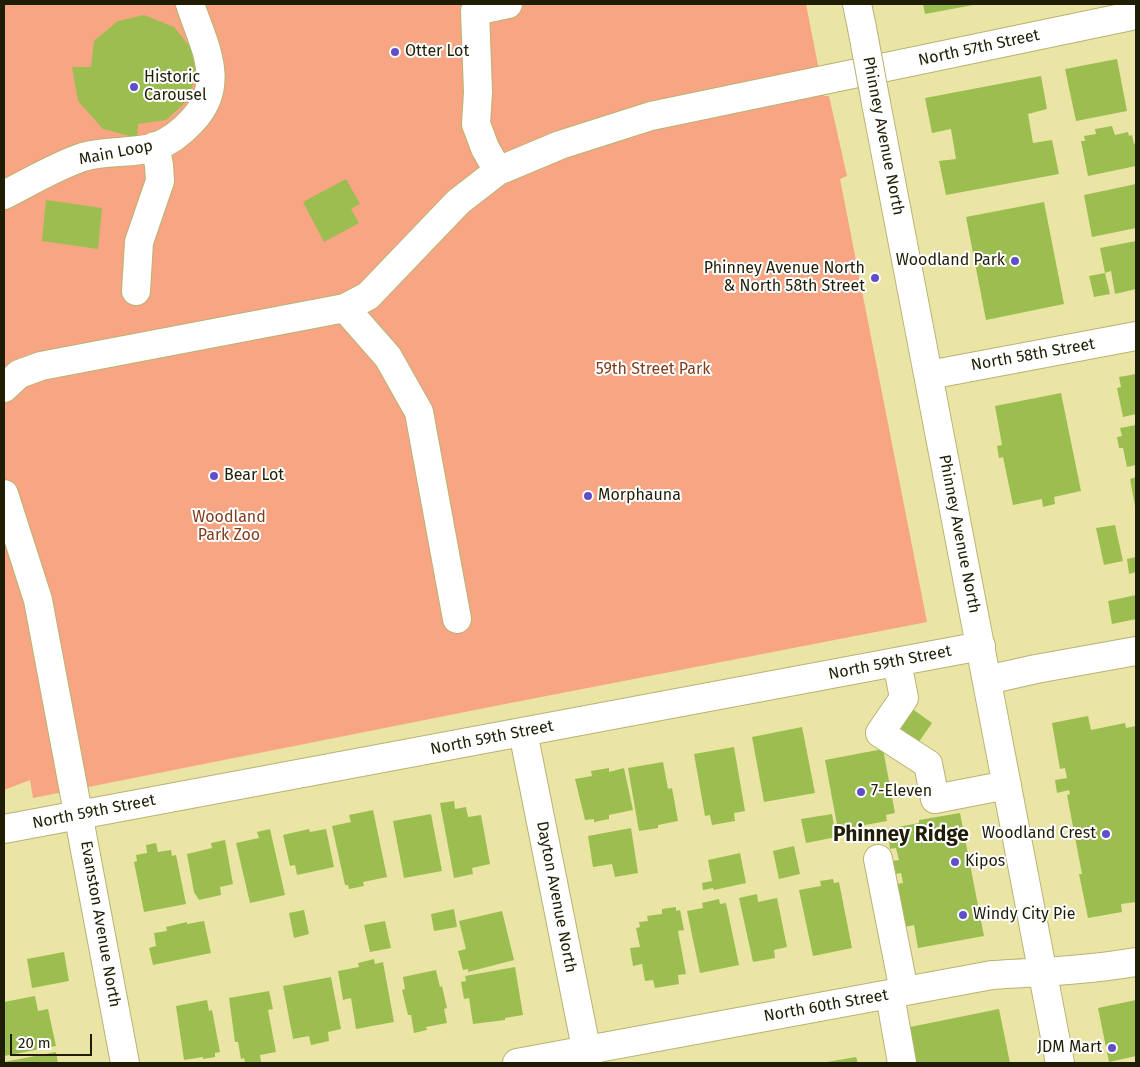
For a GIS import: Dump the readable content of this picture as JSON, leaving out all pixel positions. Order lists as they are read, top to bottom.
{
  "streets": {
    "street": [
      "North 57th Street",
      "Phinney Avenue North",
      "Main Loop",
      "North 58th Street",
      "North 59th Street",
      "Dayton Avenue North",
      "Evanston Avenue North",
      "North 60th Street"
    ]
  },
  "crossings": [
    ["Phinney Avenue North", "North 58th Street"],
    ["Phinney Avenue North", "North 59th Street"],
    ["Phinney Avenue North", "North 60th Street"],
    ["North 59th Street", "Dayton Avenue North"],
    ["North 59th Street", "Evanston Avenue North"],
    ["Dayton Avenue North", "North 60th Street"]
  ],
  "districts": ["Phinney Ridge"],
  "parks": ["59th Street Park", "Woodland Park Zoo"],
  "places": [
    "Otter Lot",
    "Historic Carousel",
    "Woodland Park",
    "Phinney Avenue North & North 58th Street",
    "Bear Lot",
    "Morphauna",
    "7-Eleven",
    "Woodland Crest",
    "Kipos",
    "Windy City Pie",
    "JDM Mart"
  ],
  "scale_bar": "20 m"
}
